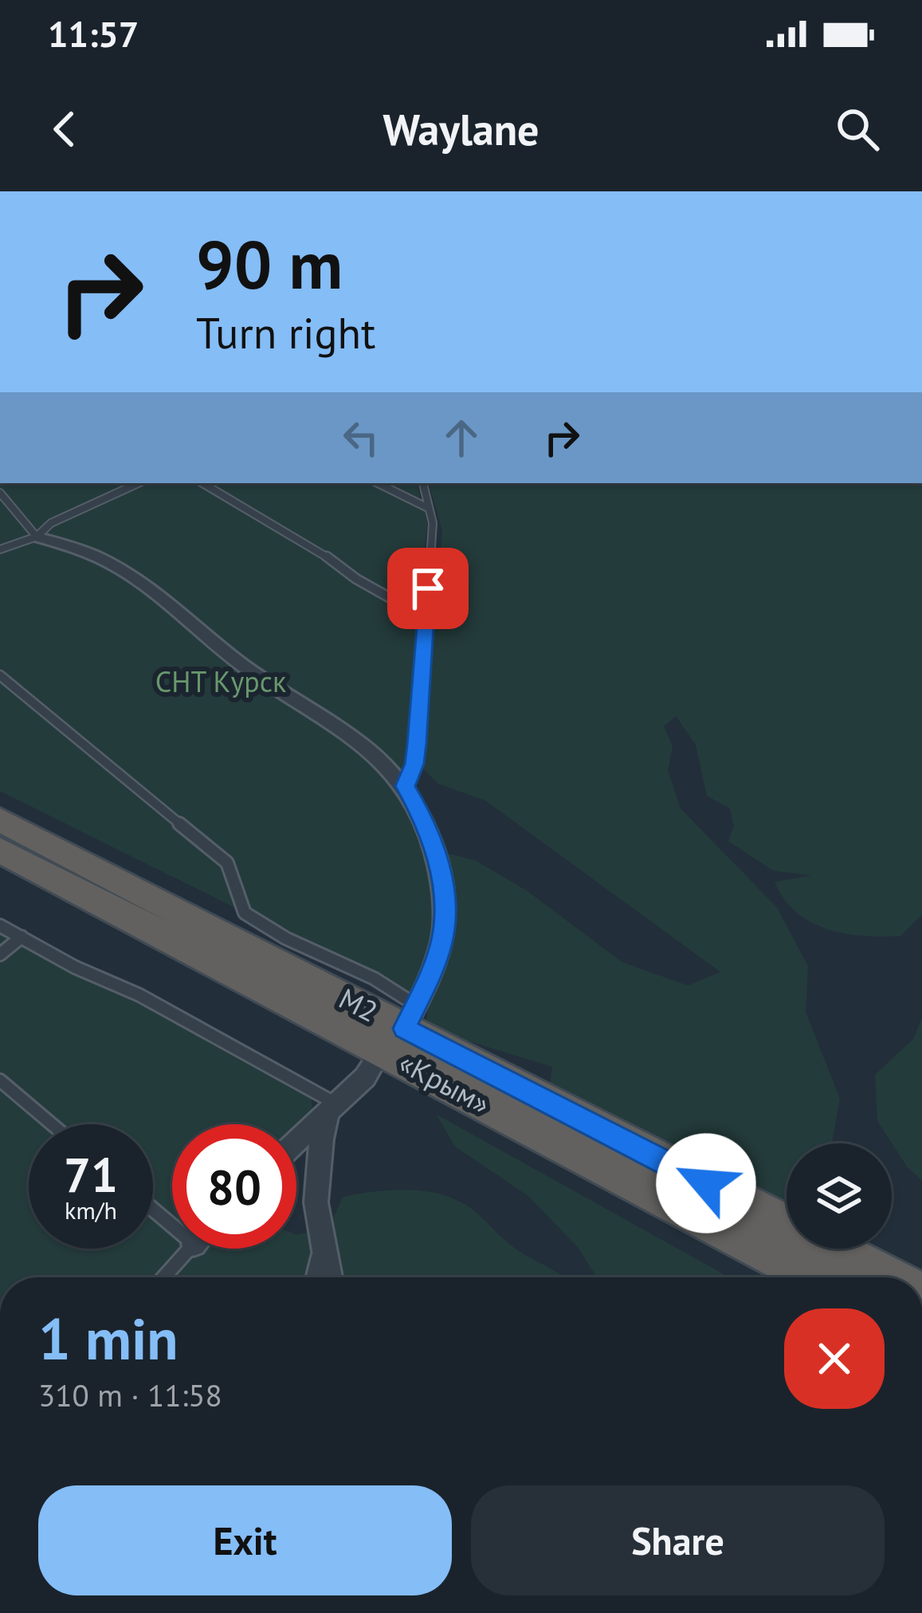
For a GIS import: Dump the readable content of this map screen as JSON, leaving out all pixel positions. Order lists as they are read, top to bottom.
{
  "streets": {
    "highway": ["М2", "«Крым»"]
  },
  "crossings": [
    ["М2", "«Крым»"]
  ],
  "parks": ["СНТ Курск"],
  "page": {
    "status": "11:57",
    "header": "Waylane",
    "turn": ["90 m", "Turn right"],
    "speed": "71 km/h",
    "limit": "80",
    "heading": ["1 min", "310 m · 11:58"],
    "buttons": ["Exit", "Share"]
  }
}
